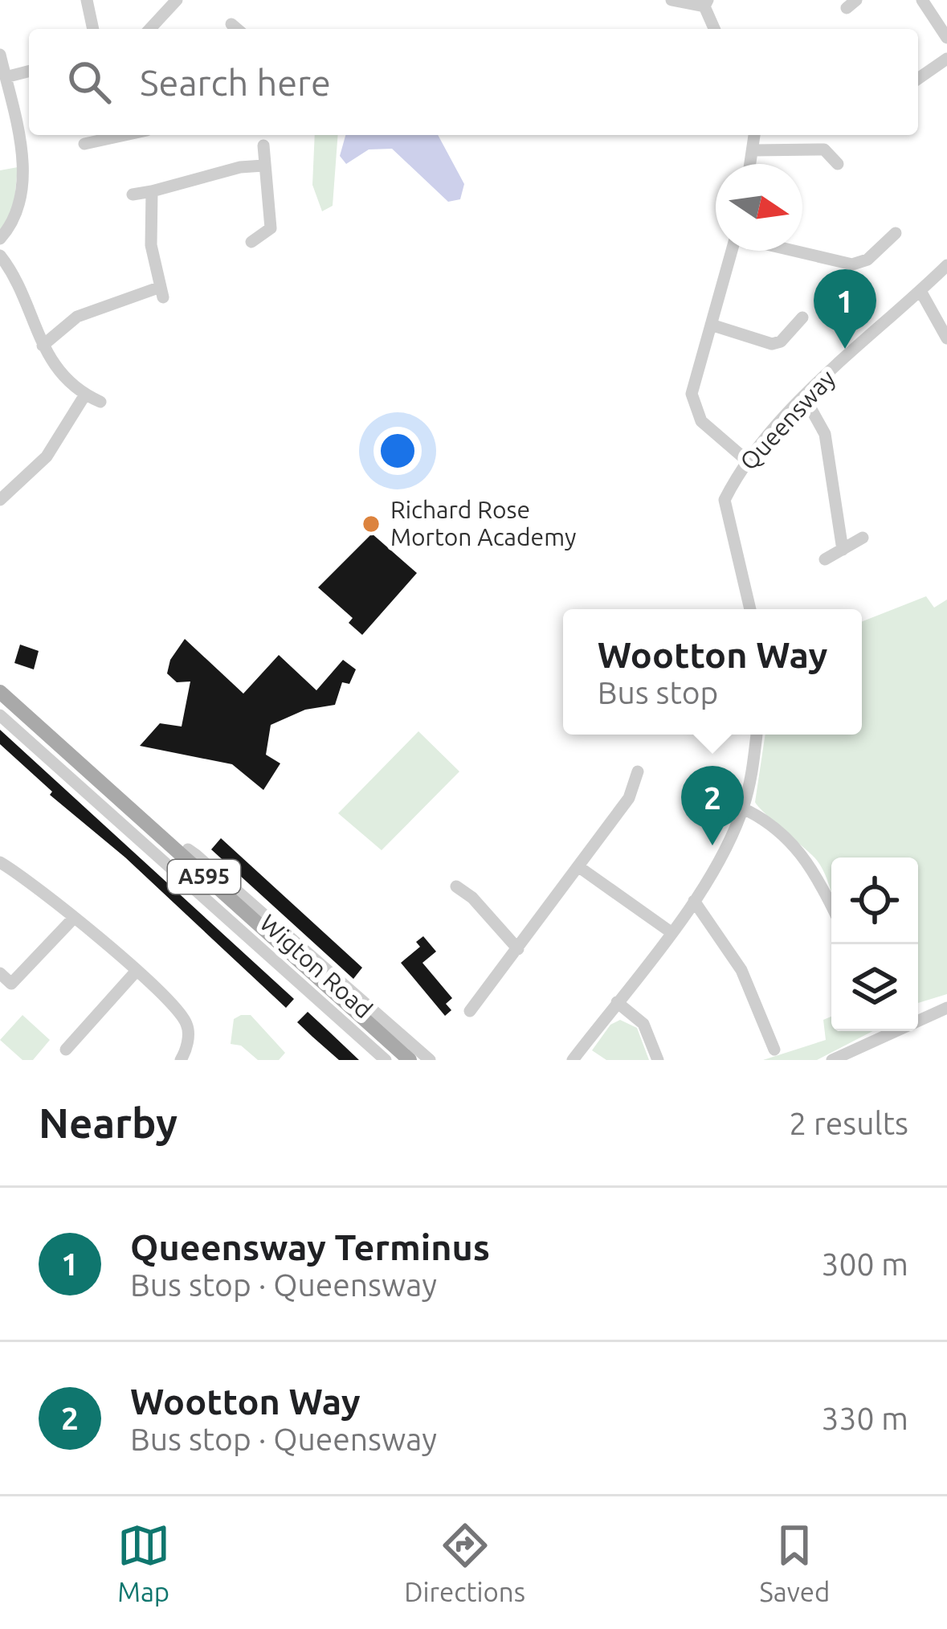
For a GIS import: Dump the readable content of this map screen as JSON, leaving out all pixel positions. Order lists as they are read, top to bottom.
{
  "streets": {
    "main road": ["A595", "Wigton Road"],
    "street": ["Queensway"]
  },
  "places": ["Richard Rose Morton Academy"],
  "north": "right",
  "page": {
    "search": "Search here",
    "pins": ["1", "2"],
    "popup": ["Wootton Way", "Bus stop"],
    "heading": ["Nearby", "2 results"],
    "list": [
      {
        "mark": "1",
        "name": "Queensway Terminus",
        "note": "Bus stop · Queensway",
        "value": "300 m"
      },
      {
        "mark": "2",
        "name": "Wootton Way",
        "note": "Bus stop · Queensway",
        "value": "330 m"
      }
    ],
    "nav": ["Map", "Directions", "Saved"]
  }
}
